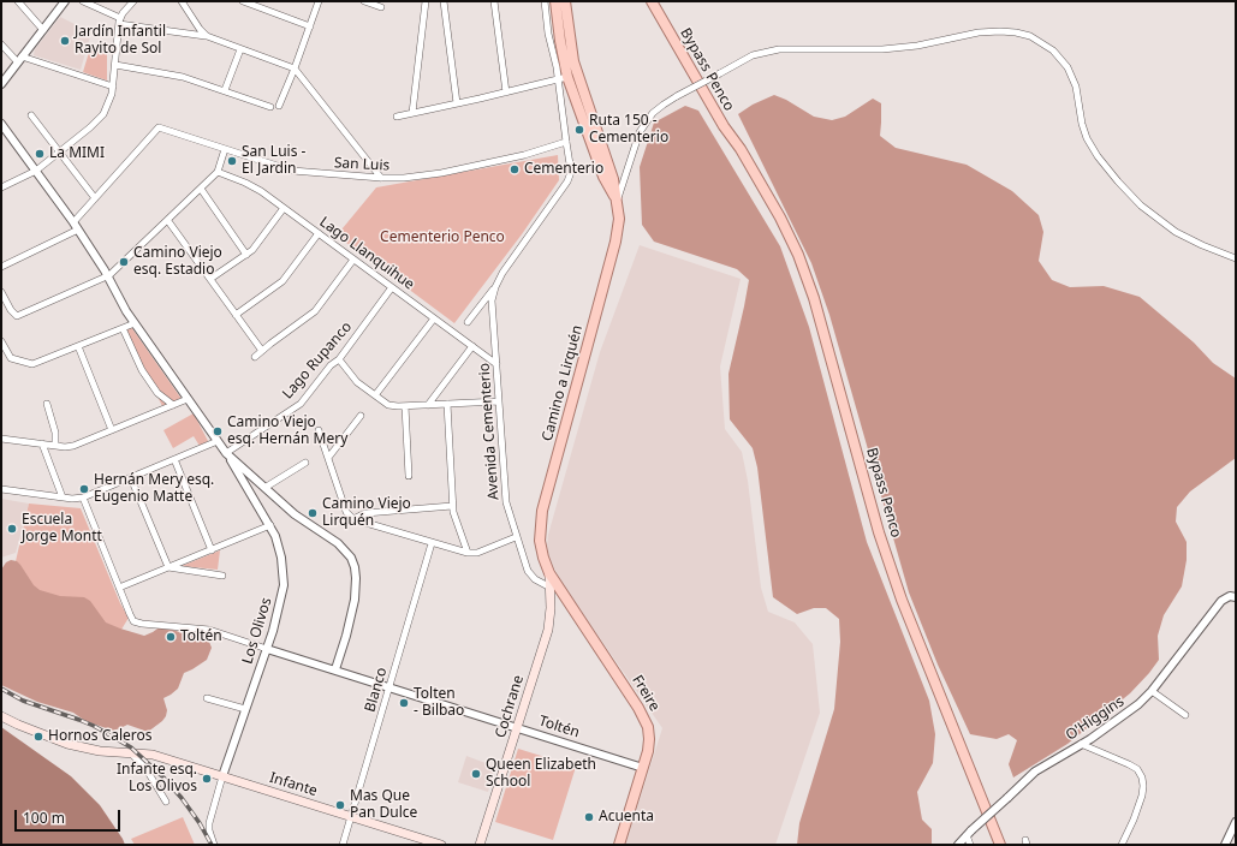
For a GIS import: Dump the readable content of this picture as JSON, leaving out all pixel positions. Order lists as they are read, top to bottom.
{
  "streets": {
    "main road": [
      "Bypass Penco",
      "Camino a Lirquén",
      "Freire",
      "Cochrane",
      "Infante"
    ],
    "street": [
      "San Luis",
      "Lago Llanquihue",
      "Lago Rupanco",
      "Avenida Cementerio",
      "Los Olivos",
      "Blanco",
      "O'Higgins",
      "Toltén"
    ]
  },
  "crossings": [
    ["San Luis", "Avenida Cementerio"],
    ["Lago Llanquihue", "Lago Rupanco"],
    ["Lago Llanquihue", "Avenida Cementerio"],
    ["Lago Rupanco", "Los Olivos"],
    ["Camino a Lirquén", "Avenida Cementerio"],
    ["Camino a Lirquén", "Freire"],
    ["Camino a Lirquén", "Cochrane"],
    ["Avenida Cementerio", "Cochrane"],
    ["Los Olivos", "Toltén"],
    ["Los Olivos", "Infante"],
    ["Blanco", "Toltén"],
    ["Blanco", "Infante"],
    ["Freire", "Cochrane"],
    ["Freire", "Toltén"],
    ["Cochrane", "Toltén"]
  ],
  "parks": ["Cementerio Penco"],
  "places": [
    "Jardín Infantil Rayito de Sol",
    "Ruta 150 - Cementerio",
    "La MIMI",
    "San Luis - El Jardin",
    "Cementerio",
    "Camino Viejo esq. Estadio",
    "Camino Viejo esq. Hernán Mery",
    "Hernán Mery esq. Eugenio Matte",
    "Camino Viejo Lirquén",
    "Escuela Jorge Montt",
    "Toltén",
    "Tolten - Bilbao",
    "Hornos Caleros",
    "Queen Elizabeth School",
    "Infante esq. Los Olivos",
    "Mas Que Pan Dulce",
    "Acuenta"
  ],
  "scale_bar": "100 m"
}
